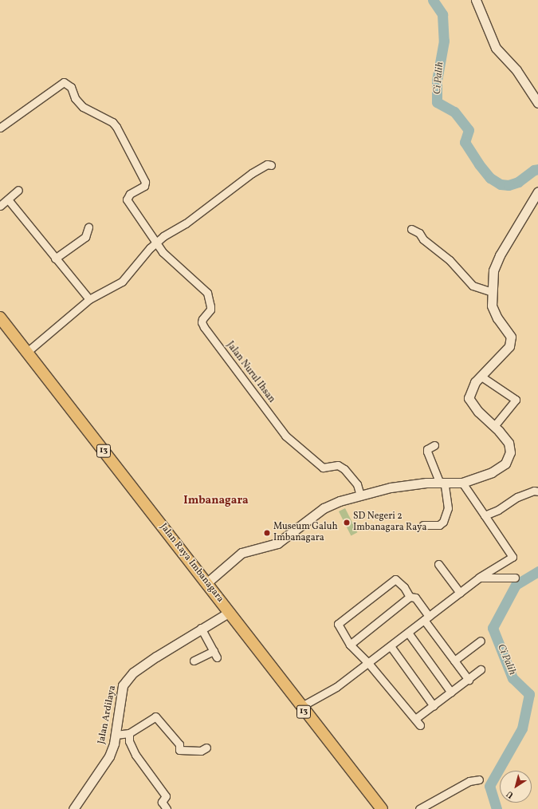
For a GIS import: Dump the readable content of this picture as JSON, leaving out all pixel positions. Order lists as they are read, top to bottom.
{
  "streets": {
    "highway": ["13", "Jalan Raya Imbanagara"],
    "street": ["Jalan Nurul Ihsan", "Jalan Ardilaya"]
  },
  "crossings": [
    ["Jalan Raya Imbanagara", "Jalan Ardilaya"]
  ],
  "districts": ["Imbanagara"],
  "water": ["Ci Palih"],
  "places": ["SD Negeri 2 Imbanagara Raya", "Museum Galuh Imbanagara"],
  "north": "bottom left"
}
